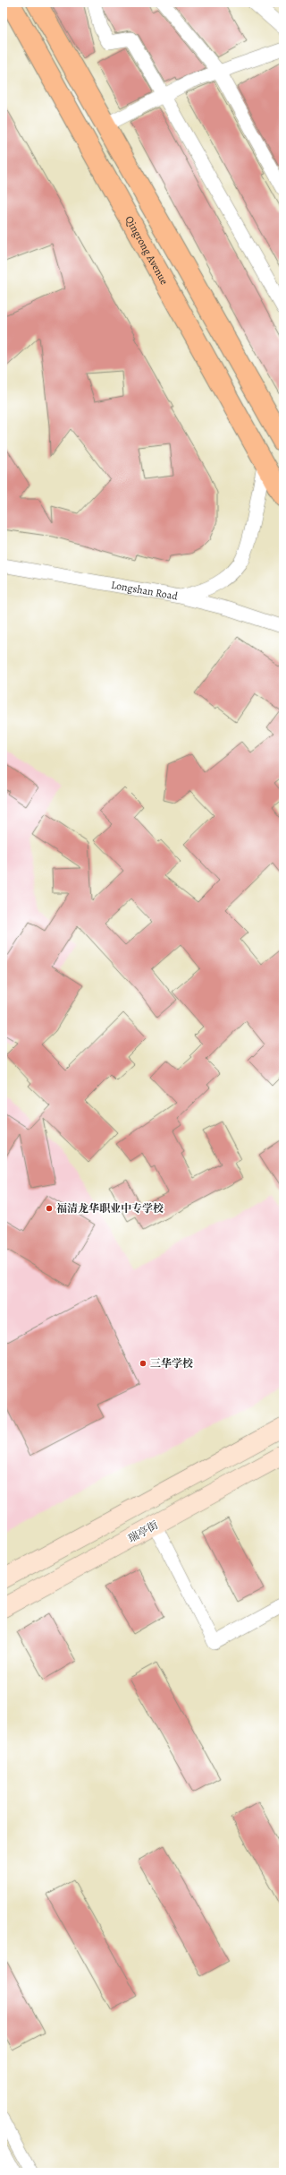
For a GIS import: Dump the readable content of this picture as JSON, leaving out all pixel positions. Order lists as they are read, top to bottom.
{
  "streets": {
    "main road": ["Qingrong Avenue", "瑞亭街"],
    "street": ["Longshan Road"]
  },
  "places": ["福清龙华职业中专学校", "三华学校"]
}
